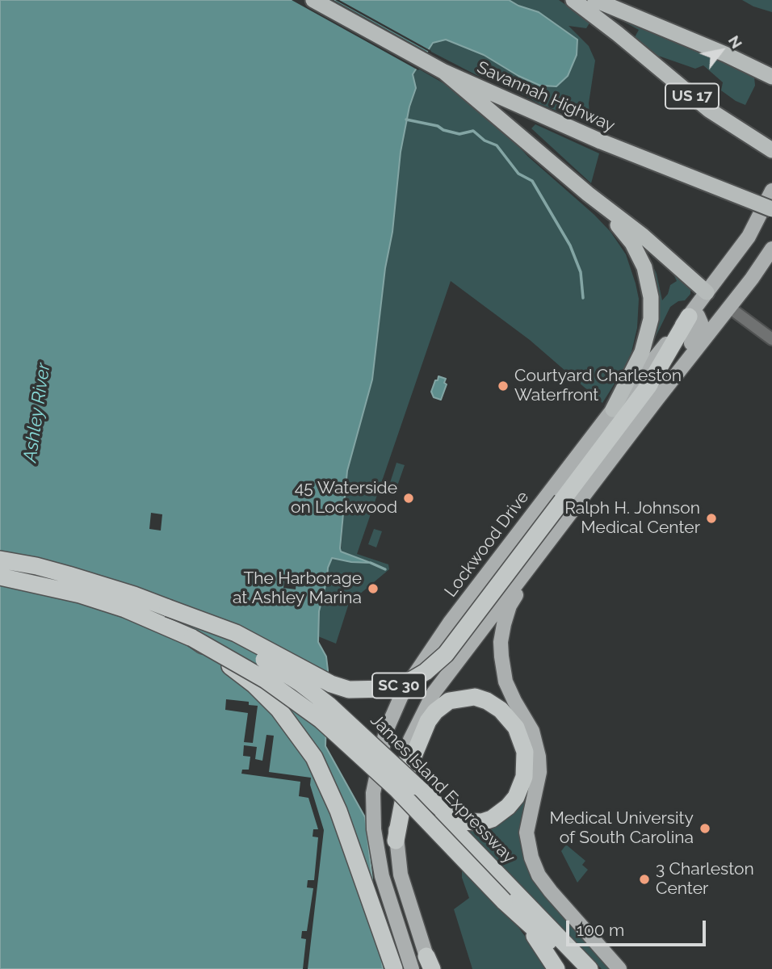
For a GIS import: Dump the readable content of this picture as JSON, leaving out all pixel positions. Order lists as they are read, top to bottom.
{
  "streets": {
    "highway": [
      "US 17",
      "Savannah Highway",
      "SC 30",
      "James Island Expressway"
    ],
    "main road": ["Lockwood Drive"]
  },
  "crossings": [
    ["Lockwood Drive", "SC 30"],
    ["SC 30", "James Island Expressway"]
  ],
  "water": ["Ashley River"],
  "places": [
    "Courtyard Charleston Waterfront",
    "45 Waterside on Lockwood",
    "Ralph H. Johnson Medical Center",
    "The Harborage at Ashley Marina",
    "Medical University of South Carolina",
    "3 Charleston Center"
  ],
  "scale_bar": "100 m",
  "north": "top right"
}
